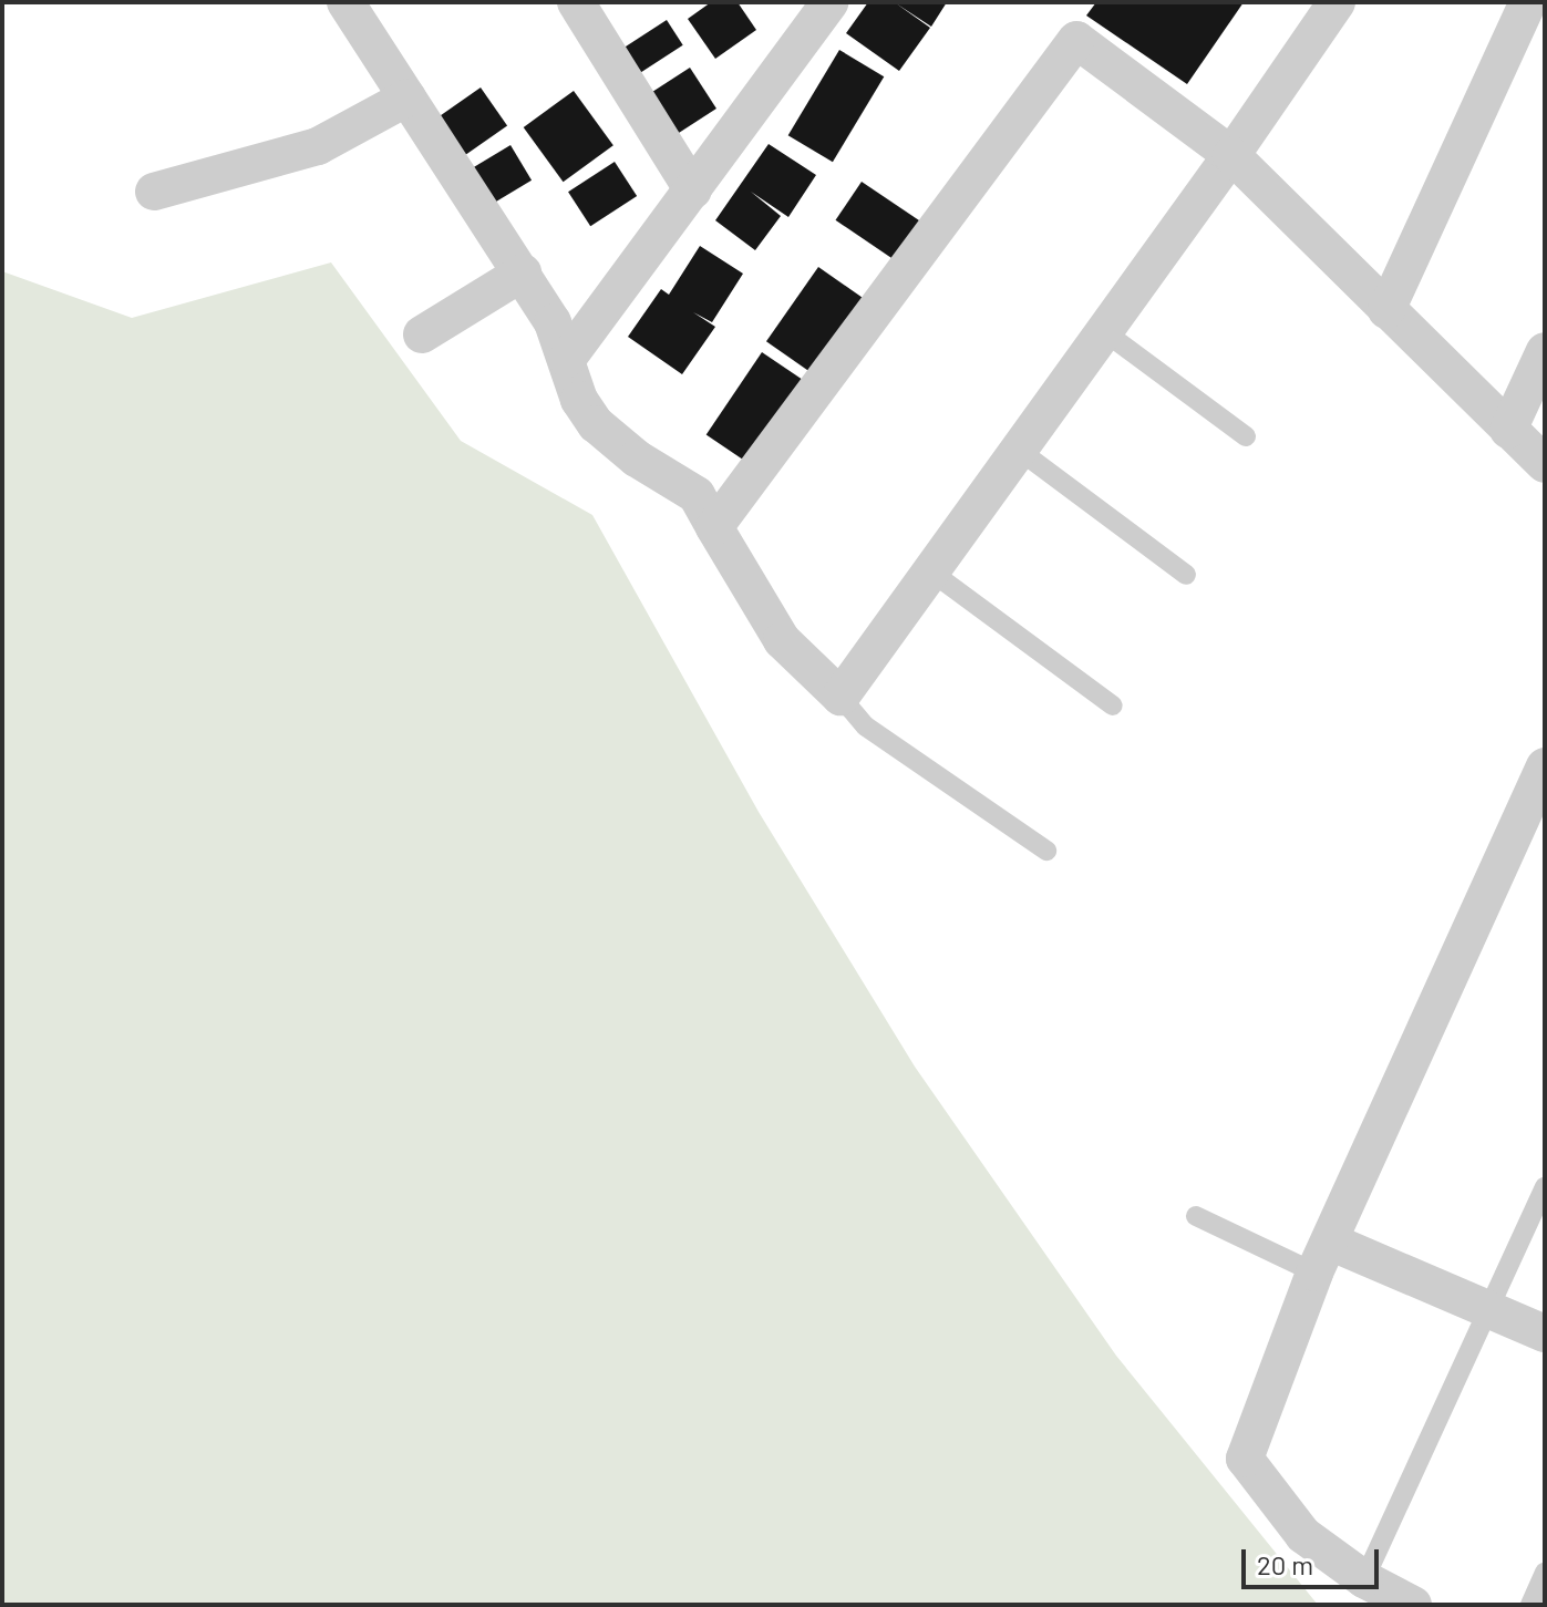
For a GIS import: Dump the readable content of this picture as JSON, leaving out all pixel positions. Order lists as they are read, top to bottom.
{
  "scale_bar": "20 m"
}
